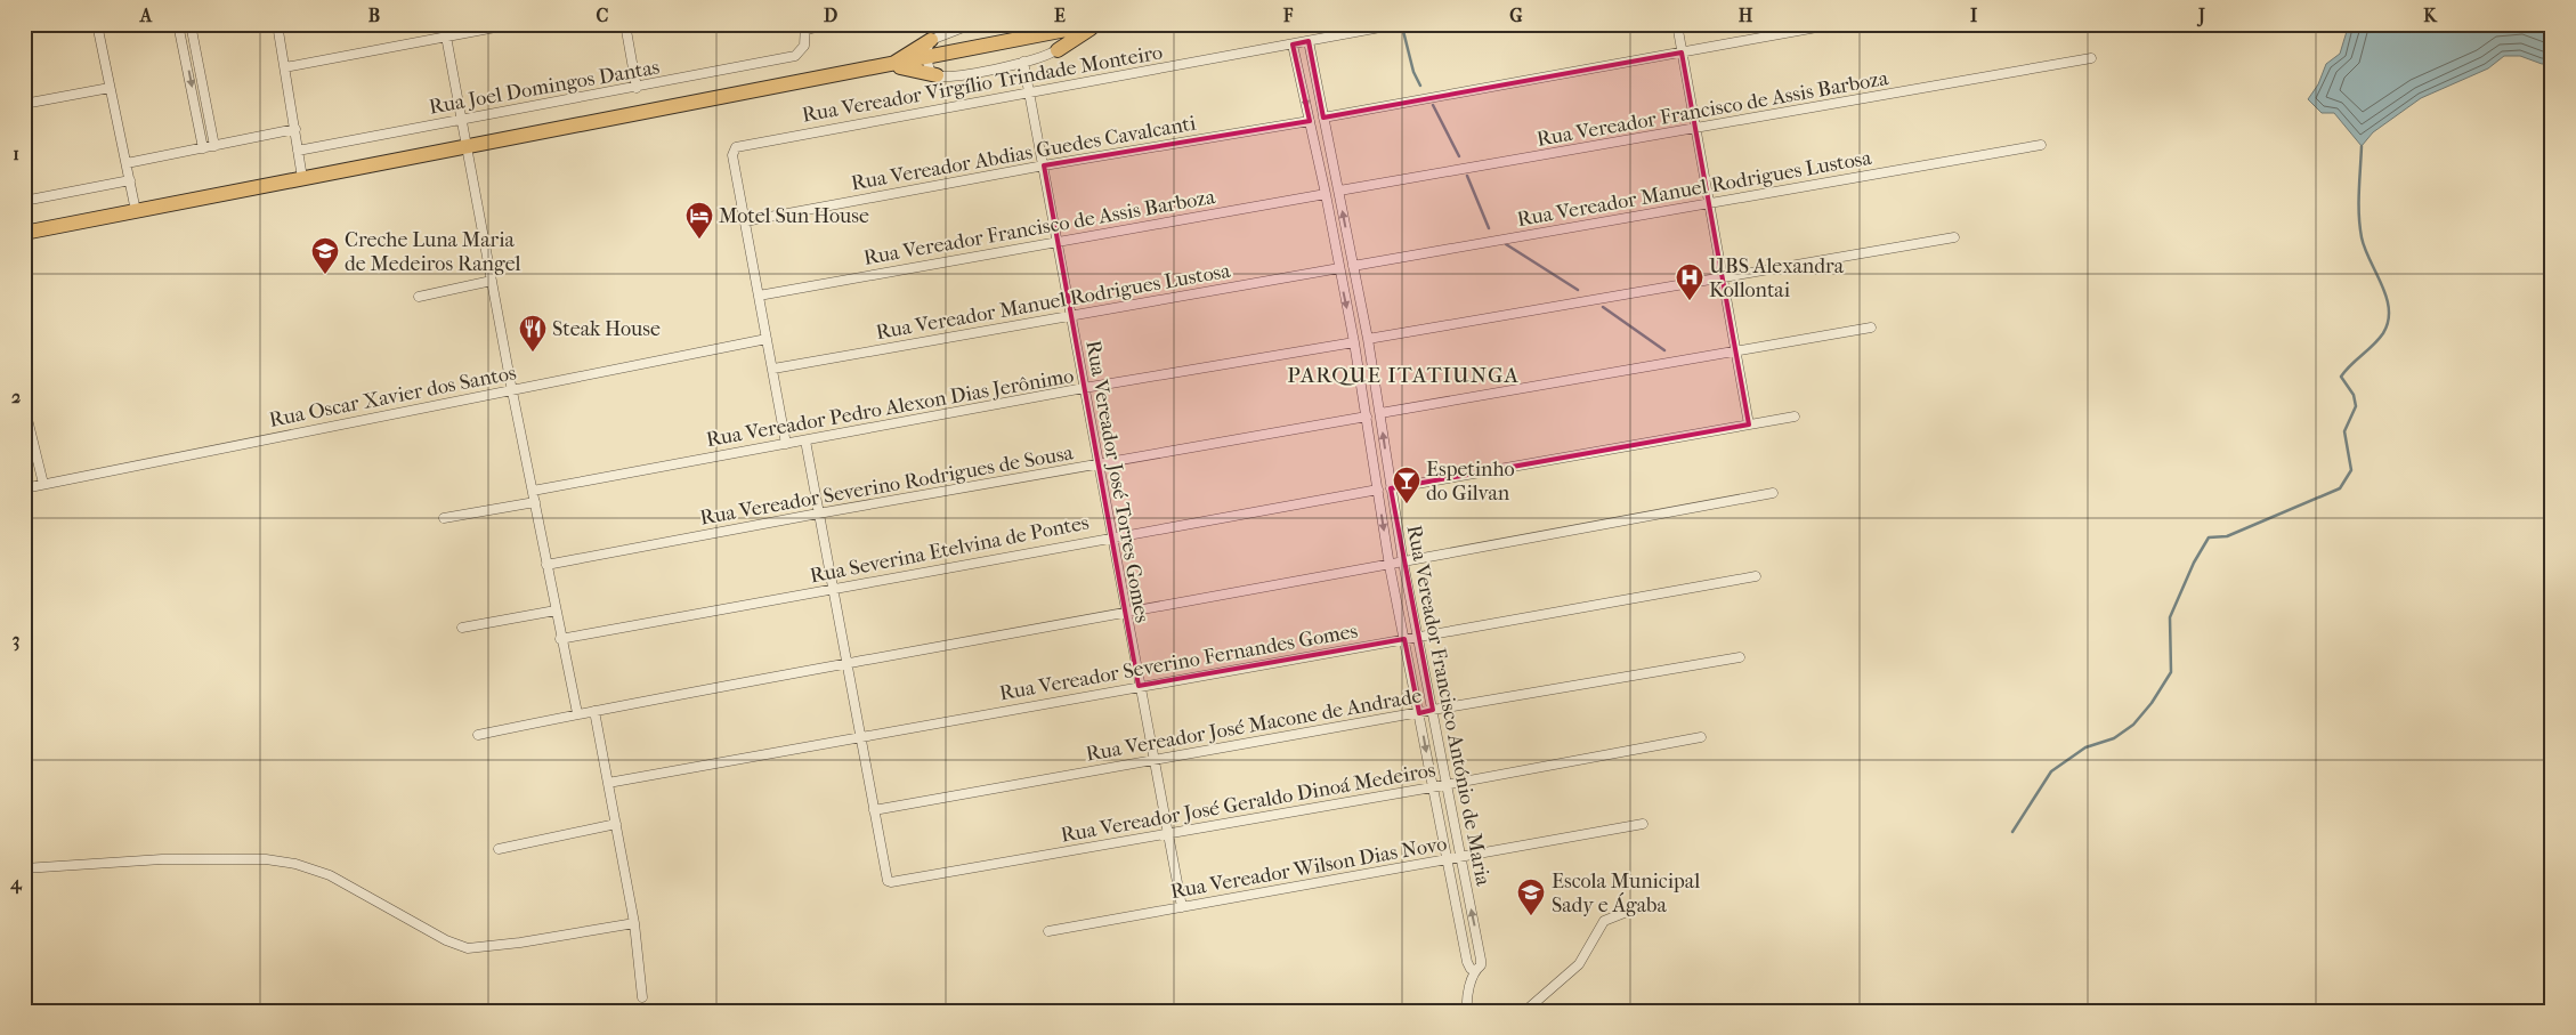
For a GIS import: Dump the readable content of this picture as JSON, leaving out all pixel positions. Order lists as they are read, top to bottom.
{
  "streets": {
    "street": [
      "Rua Vereador Virgílio Trindade Monteiro",
      "Rua Joel Domingos Dantas",
      "Rua Vereador Francisco de Assis Barboza",
      "Rua Vereador Abdias Guedes Cavalcanti",
      "Rua Vereador Manuel Rodrigues Lustosa",
      "Rua Oscar Xavier dos Santos",
      "Rua Vereador Pedro Alexon Dias Jerônimo",
      "Rua Vereador José Torres Gomes",
      "Rua Vereador Severino Rodrigues de Sousa",
      "Rua Severina Etelvina de Pontes",
      "Rua Vereador Severino Fernandes Gomes",
      "Rua Vereador Francisco António de Maria",
      "Rua Vereador José Macone de Andrade",
      "Rua Vereador José Geraldo Dinoá Medeiros",
      "Rua Vereador Wilson Dias Novo"
    ]
  },
  "crossings": [
    ["Rua Vereador Virgílio Trindade Monteiro", "Rua Vereador Abdias Guedes Cavalcanti"],
    ["Rua Vereador Virgílio Trindade Monteiro", "Rua Vereador José Torres Gomes"],
    ["Rua Vereador Virgílio Trindade Monteiro", "Rua Vereador Francisco António de Maria"],
    ["Rua Vereador Francisco de Assis Barboza", "Rua Vereador José Torres Gomes"],
    ["Rua Vereador Francisco de Assis Barboza", "Rua Vereador Francisco António de Maria"],
    ["Rua Vereador Abdias Guedes Cavalcanti", "Rua Vereador José Torres Gomes"],
    ["Rua Vereador Manuel Rodrigues Lustosa", "Rua Vereador José Torres Gomes"],
    ["Rua Vereador Manuel Rodrigues Lustosa", "Rua Vereador Francisco António de Maria"],
    ["Rua Vereador Pedro Alexon Dias Jerônimo", "Rua Vereador José Torres Gomes"],
    ["Rua Vereador José Torres Gomes", "Rua Vereador Severino Rodrigues de Sousa"],
    ["Rua Vereador José Torres Gomes", "Rua Severina Etelvina de Pontes"],
    ["Rua Vereador José Torres Gomes", "Rua Vereador Severino Fernandes Gomes"],
    ["Rua Vereador José Torres Gomes", "Rua Vereador José Macone de Andrade"],
    ["Rua Vereador José Torres Gomes", "Rua Vereador José Geraldo Dinoá Medeiros"],
    ["Rua Vereador José Torres Gomes", "Rua Vereador Wilson Dias Novo"],
    ["Rua Vereador Severino Fernandes Gomes", "Rua Vereador Francisco António de Maria"],
    ["Rua Vereador Francisco António de Maria", "Rua Vereador José Macone de Andrade"],
    ["Rua Vereador Francisco António de Maria", "Rua Vereador José Geraldo Dinoá Medeiros"],
    ["Rua Vereador Francisco António de Maria", "Rua Vereador Wilson Dias Novo"],
    ["Rua Vereador José Macone de Andrade", "Rua Vereador José Geraldo Dinoá Medeiros"]
  ],
  "districts": ["PARQUE ITATIUNGA"],
  "places": {
    "hotel": ["Motel Sun House"],
    "school or university": ["Creche Luna Maria de Medeiros Rangel", "Escola Municipal Sady e Ágaba"],
    "hospital": ["UBS Alexandra Kollontai"],
    "restaurant": ["Steak House"],
    "bar": ["Espetinho do Gilvan"]
  },
  "grid": {
    "columns": [
      "A",
      "B",
      "C",
      "D",
      "E",
      "F",
      "G",
      "H",
      "I",
      "J",
      "K"
    ],
    "rows": [
      "1",
      "2",
      "3",
      "4"
    ]
  }
}
